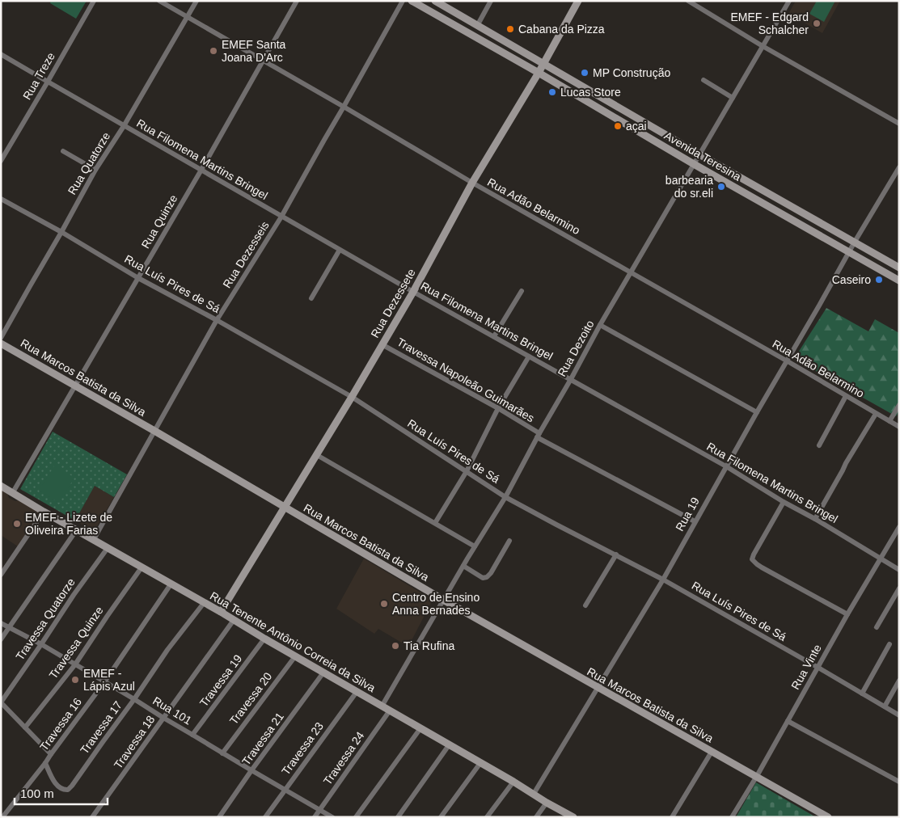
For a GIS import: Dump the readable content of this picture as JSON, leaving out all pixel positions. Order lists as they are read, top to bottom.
{
  "streets": {
    "main road": [
      "Avenida Teresina",
      "Rua Dezessete",
      "Rua Marcos Batista da Silva",
      "Rua Tenente Antônio Correia da Silva"
    ],
    "street": [
      "Rua Treze",
      "Rua Filomena Martins Bringel",
      "Rua Quatorze",
      "Rua Adão Belarmino",
      "Rua Quinze",
      "Rua Dezesseis",
      "Rua Luís Pires de Sá",
      "Rua Dezoito",
      "Travessa Napoleão Guimarães",
      "Rua 19",
      "Travessa Quatorze",
      "Travessa Quinze",
      "Rua Vinte",
      "Travessa 19",
      "Travessa 20",
      "Rua 101",
      "Travessa 16",
      "Travessa 17",
      "Travessa 21",
      "Travessa 18",
      "Travessa 23",
      "Travessa 24"
    ]
  },
  "crossings": [
    ["Rua Treze", "Rua Filomena Martins Bringel"],
    ["Avenida Teresina", "Rua Dezessete"],
    ["Avenida Teresina", "Rua Dezoito"],
    ["Avenida Teresina", "Rua 19"],
    ["Rua Filomena Martins Bringel", "Rua Quatorze"],
    ["Rua Filomena Martins Bringel", "Rua Quinze"],
    ["Rua Filomena Martins Bringel", "Rua Dezesseis"],
    ["Rua Filomena Martins Bringel", "Rua Dezessete"],
    ["Rua Filomena Martins Bringel", "Rua Dezoito"],
    ["Rua Filomena Martins Bringel", "Rua 19"],
    ["Rua Filomena Martins Bringel", "Rua Vinte"],
    ["Rua Quatorze", "Rua Adão Belarmino"],
    ["Rua Quatorze", "Rua Luís Pires de Sá"],
    ["Rua Adão Belarmino", "Rua Quinze"],
    ["Rua Adão Belarmino", "Rua Dezesseis"],
    ["Rua Adão Belarmino", "Rua Dezessete"],
    ["Rua Adão Belarmino", "Rua Dezoito"],
    ["Rua Adão Belarmino", "Rua 19"],
    ["Rua Quinze", "Rua Luís Pires de Sá"],
    ["Rua Quinze", "Rua Marcos Batista da Silva"],
    ["Rua Quinze", "Rua Tenente Antônio Correia da Silva"],
    ["Rua Dezesseis", "Rua Luís Pires de Sá"],
    ["Rua Dezesseis", "Rua Marcos Batista da Silva"],
    ["Rua Dezesseis", "Rua Tenente Antônio Correia da Silva"],
    ["Rua Luís Pires de Sá", "Rua Dezessete"],
    ["Rua Luís Pires de Sá", "Rua Dezoito"],
    ["Rua Luís Pires de Sá", "Rua 19"],
    ["Rua Luís Pires de Sá", "Rua Vinte"],
    ["Rua Dezessete", "Rua Marcos Batista da Silva"],
    ["Rua Dezessete", "Travessa Napoleão Guimarães"],
    ["Rua Dezessete", "Rua Tenente Antônio Correia da Silva"],
    ["Rua Dezoito", "Rua Marcos Batista da Silva"],
    ["Rua Dezoito", "Travessa Napoleão Guimarães"],
    ["Rua Dezoito", "Rua Tenente Antônio Correia da Silva"],
    ["Rua Marcos Batista da Silva", "Rua 19"],
    ["Rua Marcos Batista da Silva", "Rua Vinte"],
    ["Travessa Napoleão Guimarães", "Rua 19"],
    ["Rua 19", "Rua Tenente Antônio Correia da Silva"],
    ["Travessa Quatorze", "Rua Tenente Antônio Correia da Silva"],
    ["Travessa Quatorze", "Rua 101"],
    ["Rua Tenente Antônio Correia da Silva", "Travessa Quinze"],
    ["Rua Tenente Antônio Correia da Silva", "Travessa 19"],
    ["Rua Tenente Antônio Correia da Silva", "Travessa 20"],
    ["Rua Tenente Antônio Correia da Silva", "Travessa 16"],
    ["Rua Tenente Antônio Correia da Silva", "Travessa 17"],
    ["Rua Tenente Antônio Correia da Silva", "Travessa 21"],
    ["Rua Tenente Antônio Correia da Silva", "Travessa 18"],
    ["Rua Tenente Antônio Correia da Silva", "Travessa 23"],
    ["Rua Tenente Antônio Correia da Silva", "Travessa 24"],
    ["Travessa Quinze", "Rua 101"],
    ["Travessa 19", "Rua 101"],
    ["Travessa 20", "Rua 101"],
    ["Rua 101", "Travessa 16"],
    ["Rua 101", "Travessa 17"],
    ["Rua 101", "Travessa 21"],
    ["Rua 101", "Travessa 18"],
    ["Rua 101", "Travessa 23"],
    ["Rua 101", "Travessa 24"],
    ["Travessa 16", "Travessa 17"]
  ],
  "places": [
    "EMEF - Edgard Schalcher",
    "Cabana da Pizza",
    "EMEF Santa Joana D'Arc",
    "MP Construção",
    "Lucas Store",
    "açai",
    "barbearia do sr.eli",
    "Caseiro",
    "EMEF - Lizete de Oliveira Farias",
    "Centro de Ensino Anna Bernades",
    "Tia Rufina",
    "EMEF - Lápis Azul"
  ],
  "scale_bar": "100 m"
}
